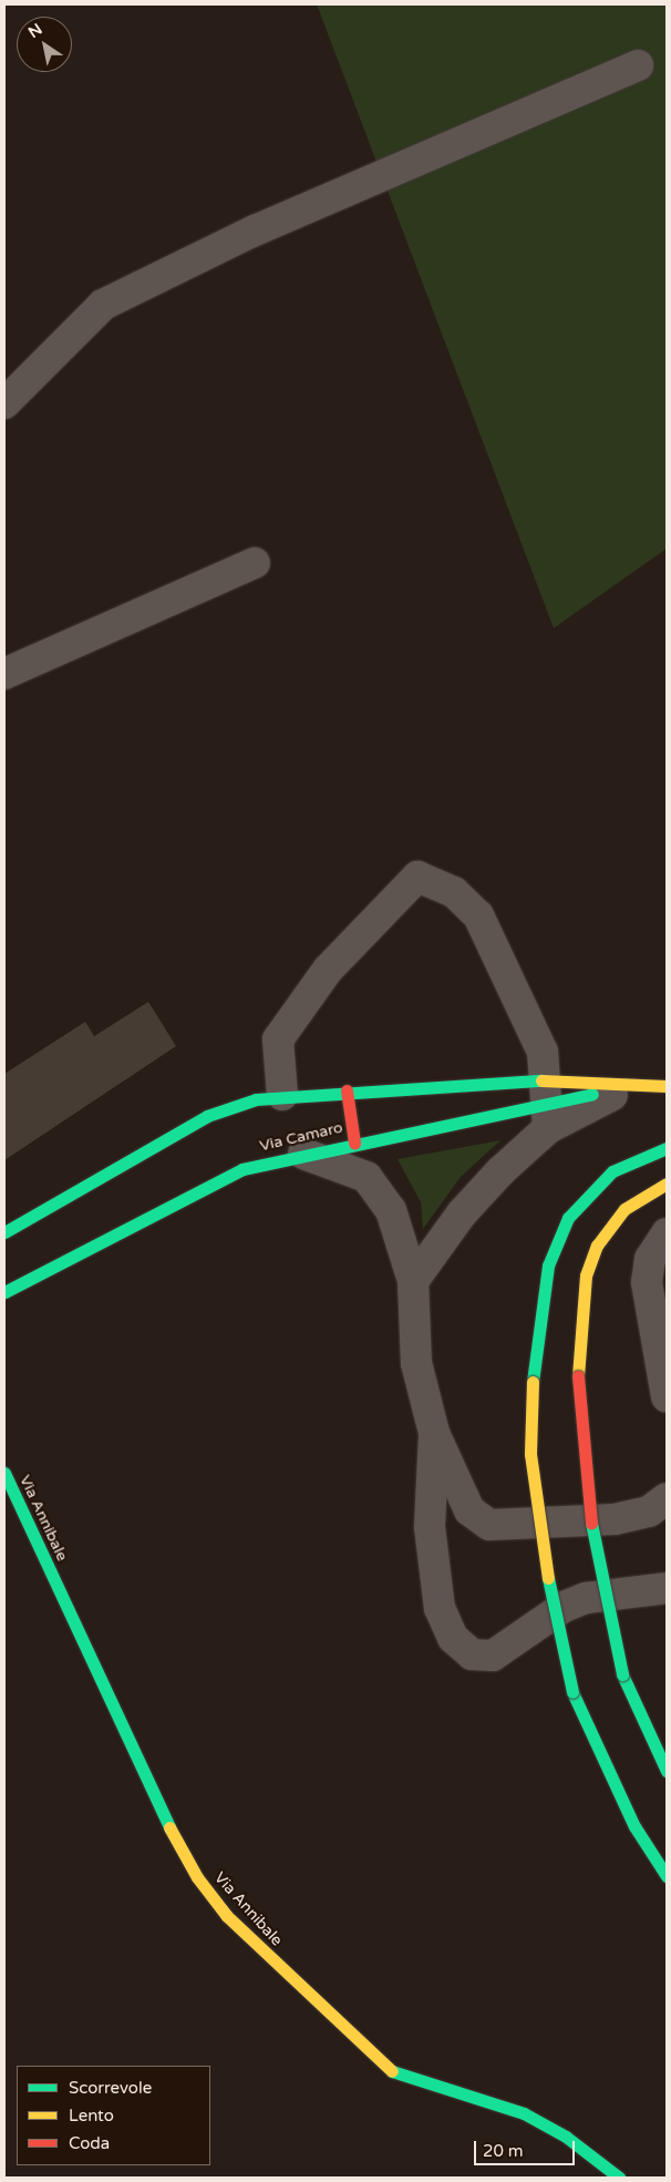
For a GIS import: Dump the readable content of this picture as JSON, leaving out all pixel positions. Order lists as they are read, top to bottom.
{
  "streets": {
    "main road": ["Via Camaro", "Via Annibale"]
  },
  "legend": ["Scorrevole", "Lento", "Coda"],
  "scale_bar": "20 m",
  "north": "top left"
}
